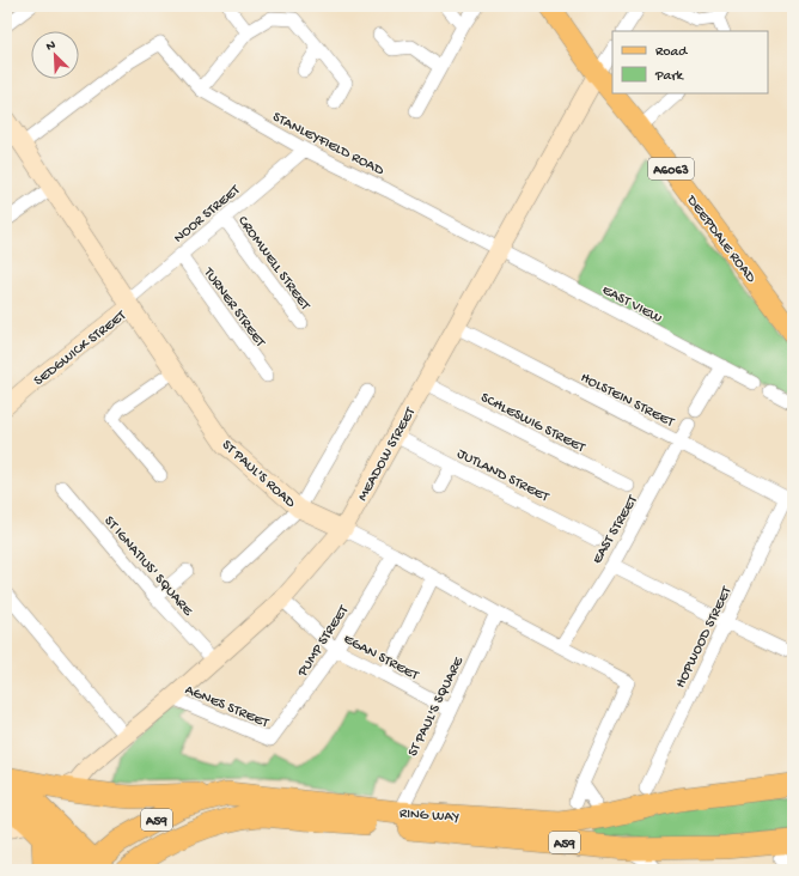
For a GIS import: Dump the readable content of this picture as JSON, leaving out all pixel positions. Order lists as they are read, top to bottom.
{
  "streets": {
    "highway": ["RING WAY", "A59"],
    "main road": ["A6063", "DEEPDALE ROAD"],
    "street": [
      "STANLEYFIELD ROAD",
      "NOOR STREET",
      "CROMWELL STREET",
      "EAST VIEW",
      "TURNER STREET",
      "SEDGWICK STREET",
      "HOLSTEIN STREET",
      "SCHLESWIG STREET",
      "MEADOW STREET",
      "ST PAUL'S ROAD",
      "JUTLAND STREET",
      "EAST STREET",
      "ST IGNATIUS' SQUARE",
      "HOPWOOD STREET",
      "PUMP STREET",
      "EGAN STREET",
      "AGNES STREET",
      "ST PAUL'S SQUARE"
    ]
  },
  "crossings": [
    ["STANLEYFIELD ROAD", "NOOR STREET"],
    ["STANLEYFIELD ROAD", "EAST VIEW"],
    ["STANLEYFIELD ROAD", "MEADOW STREET"],
    ["STANLEYFIELD ROAD", "ST PAUL'S ROAD"],
    ["NOOR STREET", "CROMWELL STREET"],
    ["NOOR STREET", "TURNER STREET"],
    ["NOOR STREET", "SEDGWICK STREET"],
    ["NOOR STREET", "ST PAUL'S ROAD"],
    ["DEEPDALE ROAD", "MEADOW STREET"],
    ["EAST VIEW", "MEADOW STREET"],
    ["SEDGWICK STREET", "ST PAUL'S ROAD"],
    ["HOLSTEIN STREET", "MEADOW STREET"],
    ["HOLSTEIN STREET", "EAST STREET"],
    ["HOLSTEIN STREET", "HOPWOOD STREET"],
    ["SCHLESWIG STREET", "MEADOW STREET"],
    ["MEADOW STREET", "ST PAUL'S ROAD"],
    ["MEADOW STREET", "JUTLAND STREET"],
    ["MEADOW STREET", "ST IGNATIUS' SQUARE"],
    ["MEADOW STREET", "EGAN STREET"],
    ["MEADOW STREET", "AGNES STREET"],
    ["ST PAUL'S ROAD", "EAST STREET"],
    ["ST PAUL'S ROAD", "PUMP STREET"],
    ["ST PAUL'S ROAD", "ST PAUL'S SQUARE"],
    ["PUMP STREET", "EGAN STREET"],
    ["PUMP STREET", "AGNES STREET"],
    ["EGAN STREET", "ST PAUL'S SQUARE"],
    ["ST PAUL'S SQUARE", "RING WAY"]
  ],
  "legend": ["Road", "Park"],
  "north": "top left"
}
